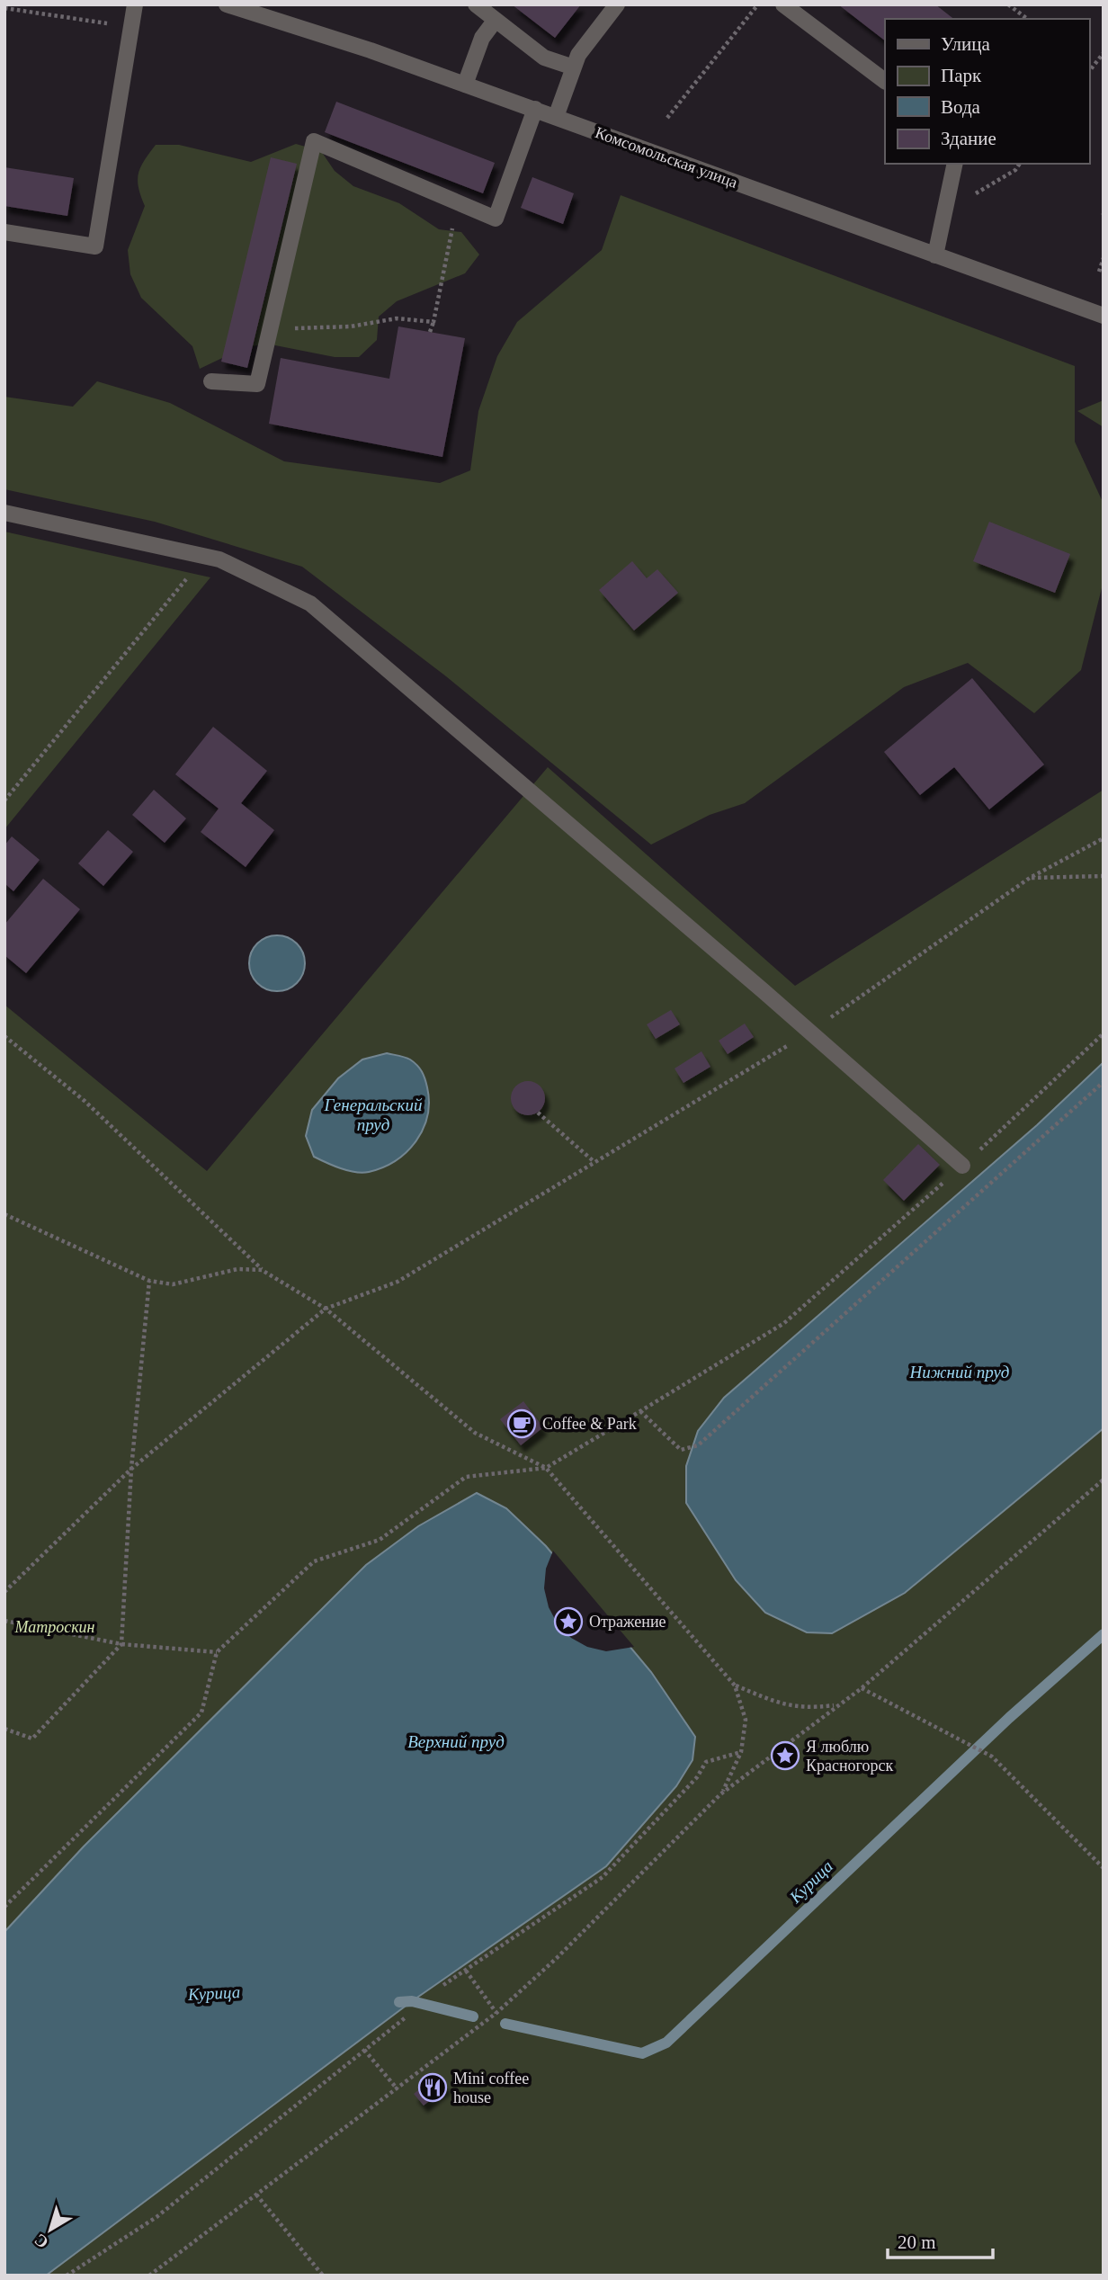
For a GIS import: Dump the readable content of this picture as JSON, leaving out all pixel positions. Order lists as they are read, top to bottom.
{
  "streets": {
    "street": ["Комсомольская улица"]
  },
  "water": [
    "Генеральский пруд",
    "Нижний пруд",
    "Верхний пруд",
    "Курица"
  ],
  "parks": ["Матроскин"],
  "places": {
    "cafe": ["Coffee & Park"],
    "place": ["Отражение", "Я люблю Красногорск"],
    "restaurant": ["Mini coffee house"]
  },
  "legend": [
    "Улица",
    "Парк",
    "Вода",
    "Здание"
  ],
  "scale_bar": "20 m",
  "north": "bottom left"
}
